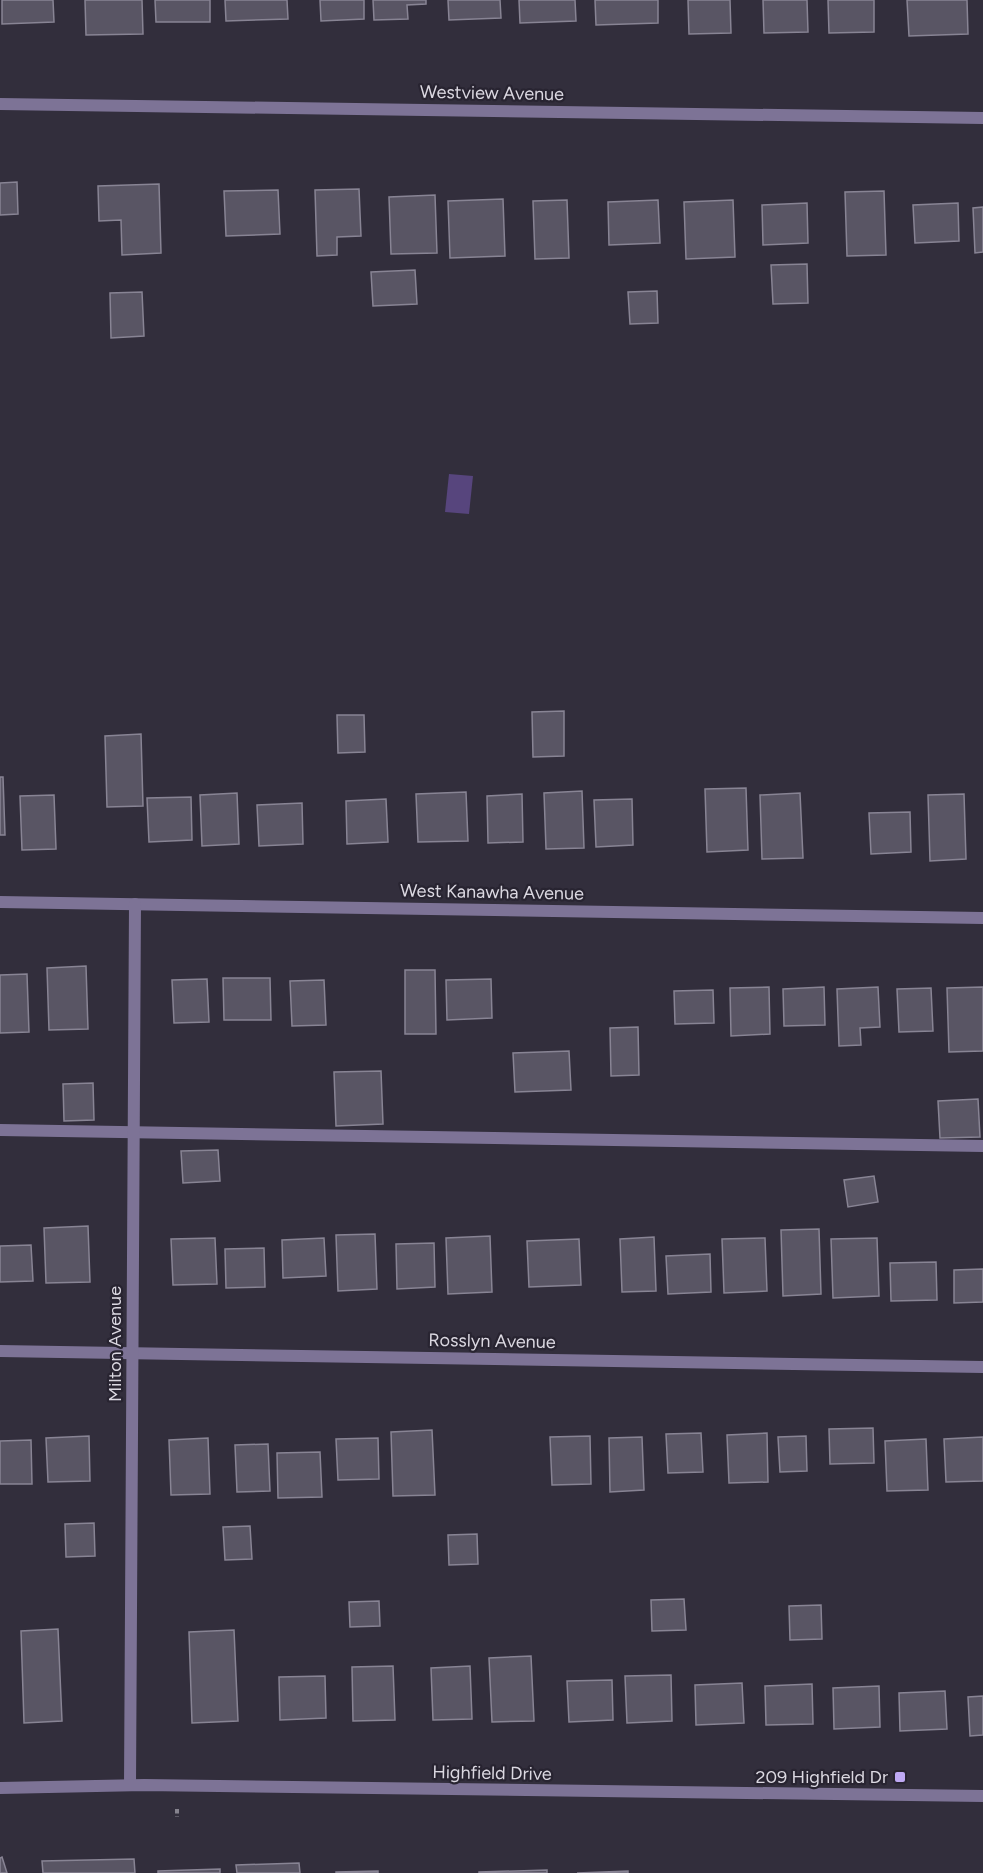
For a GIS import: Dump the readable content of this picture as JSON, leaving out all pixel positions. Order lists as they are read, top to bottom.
{
  "streets": {
    "street": [
      "Westview Avenue",
      "West Kanawha Avenue",
      "Rosslyn Avenue",
      "Milton Avenue",
      "Highfield Drive"
    ]
  },
  "crossings": [
    ["West Kanawha Avenue", "Milton Avenue"],
    ["Rosslyn Avenue", "Milton Avenue"],
    ["Milton Avenue", "Highfield Drive"]
  ],
  "places": {
    "transit": ["209 Highfield Dr"]
  }
}
